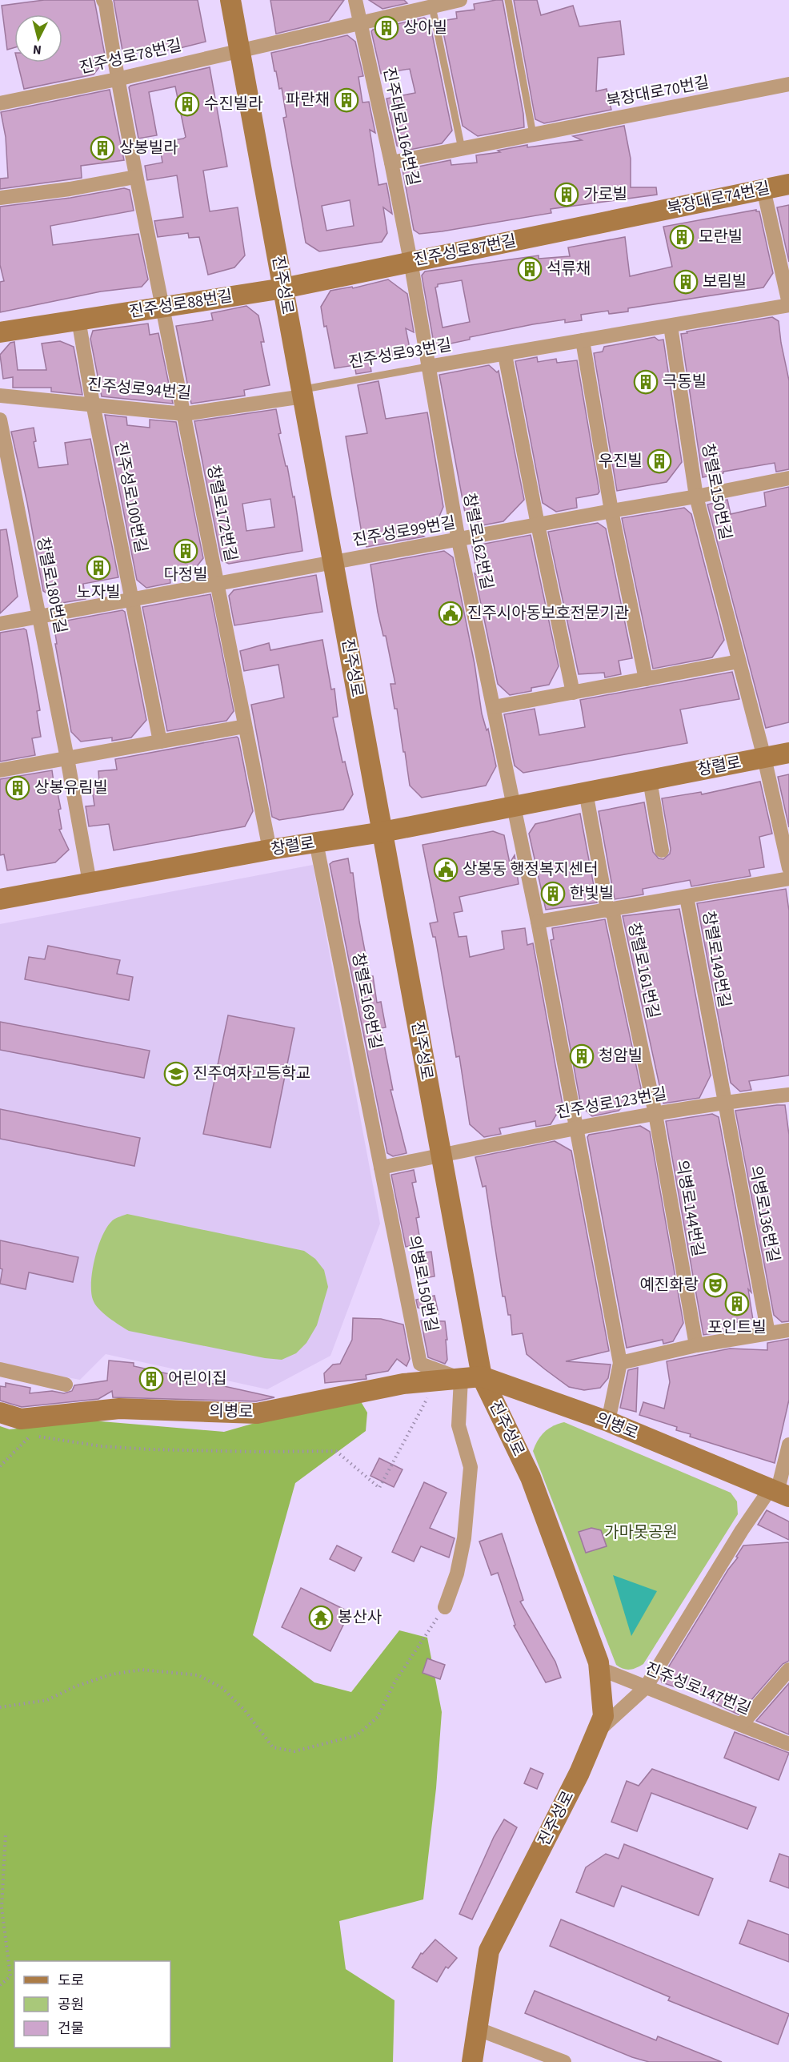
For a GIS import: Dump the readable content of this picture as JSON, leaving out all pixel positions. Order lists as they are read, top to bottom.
{
  "streets": {
    "street": [
      "진주성로78번길",
      "북장대로70번길",
      "진주대로1164번길",
      "북장대로74번길",
      "진주성로87번길",
      "진주성로",
      "진주성로88번길",
      "진주성로93번길",
      "진주성로94번길",
      "창렬로150번길",
      "진주성로100번길",
      "창렬로172번길",
      "진주성로99번길",
      "창렬로162번길",
      "창렬로180번길",
      "창렬로",
      "창렬로149번길",
      "창렬로161번길",
      "창렬로169번길",
      "진주성로123번길",
      "의병로144번길",
      "의병로136번길",
      "의병로150번길",
      "의병로",
      "진주성로147번길"
    ]
  },
  "crossings": [
    ["진주성로78번길", "진주대로1164번길"],
    ["진주성로78번길", "진주성로"],
    ["진주성로78번길", "창렬로172번길"],
    ["북장대로70번길", "진주대로1164번길"],
    ["진주대로1164번길", "진주성로87번길"],
    ["진주대로1164번길", "진주성로93번길"],
    ["진주대로1164번길", "창렬로162번길"],
    ["북장대로74번길", "진주성로87번길"],
    ["진주성로87번길", "진주성로"],
    ["진주성로87번길", "진주성로88번길"],
    ["진주성로", "진주성로88번길"],
    ["진주성로", "진주성로93번길"],
    ["진주성로", "진주성로94번길"],
    ["진주성로", "진주성로99번길"],
    ["진주성로", "창렬로"],
    ["진주성로", "진주성로123번길"],
    ["진주성로", "의병로"],
    ["진주성로", "진주성로147번길"],
    ["진주성로88번길", "창렬로172번길"],
    ["진주성로93번길", "진주성로94번길"],
    ["진주성로93번길", "창렬로150번길"],
    ["진주성로93번길", "창렬로162번길"],
    ["진주성로94번길", "진주성로100번길"],
    ["진주성로94번길", "창렬로172번길"],
    ["창렬로150번길", "진주성로99번길"],
    ["창렬로150번길", "창렬로"],
    ["창렬로172번길", "창렬로"],
    ["진주성로99번길", "창렬로162번길"],
    ["창렬로162번길", "창렬로"],
    ["창렬로180번길", "창렬로"],
    ["창렬로", "창렬로169번길"],
    ["창렬로149번길", "진주성로123번길"],
    ["창렬로149번길", "의병로136번길"],
    ["창렬로161번길", "진주성로123번길"],
    ["창렬로161번길", "의병로144번길"],
    ["창렬로169번길", "진주성로123번길"],
    ["창렬로169번길", "의병로150번길"],
    ["진주성로123번길", "의병로144번길"],
    ["진주성로123번길", "의병로136번길"],
    ["진주성로123번길", "의병로150번길"],
    ["의병로150번길", "의병로"]
  ],
  "parks": ["가마못공원"],
  "places": {
    "building": [
      "상아빌",
      "파란채",
      "수진빌라",
      "상봉빌라",
      "가로빌",
      "모란빌",
      "석류채",
      "보림빌",
      "극동빌",
      "우진빌",
      "다정빌",
      "노자빌",
      "상봉유림빌",
      "한빛빌",
      "청암빌",
      "포인트빌",
      "어린이집"
    ],
    "public building": ["진주시아동보호전문기관", "상봉동 행정복지센터"],
    "school or university": ["진주여자고등학교"],
    "theatre": ["예진화랑"],
    "temple": ["봉산사"]
  },
  "legend": ["도로", "공원", "건물"],
  "north": "bottom"
}
